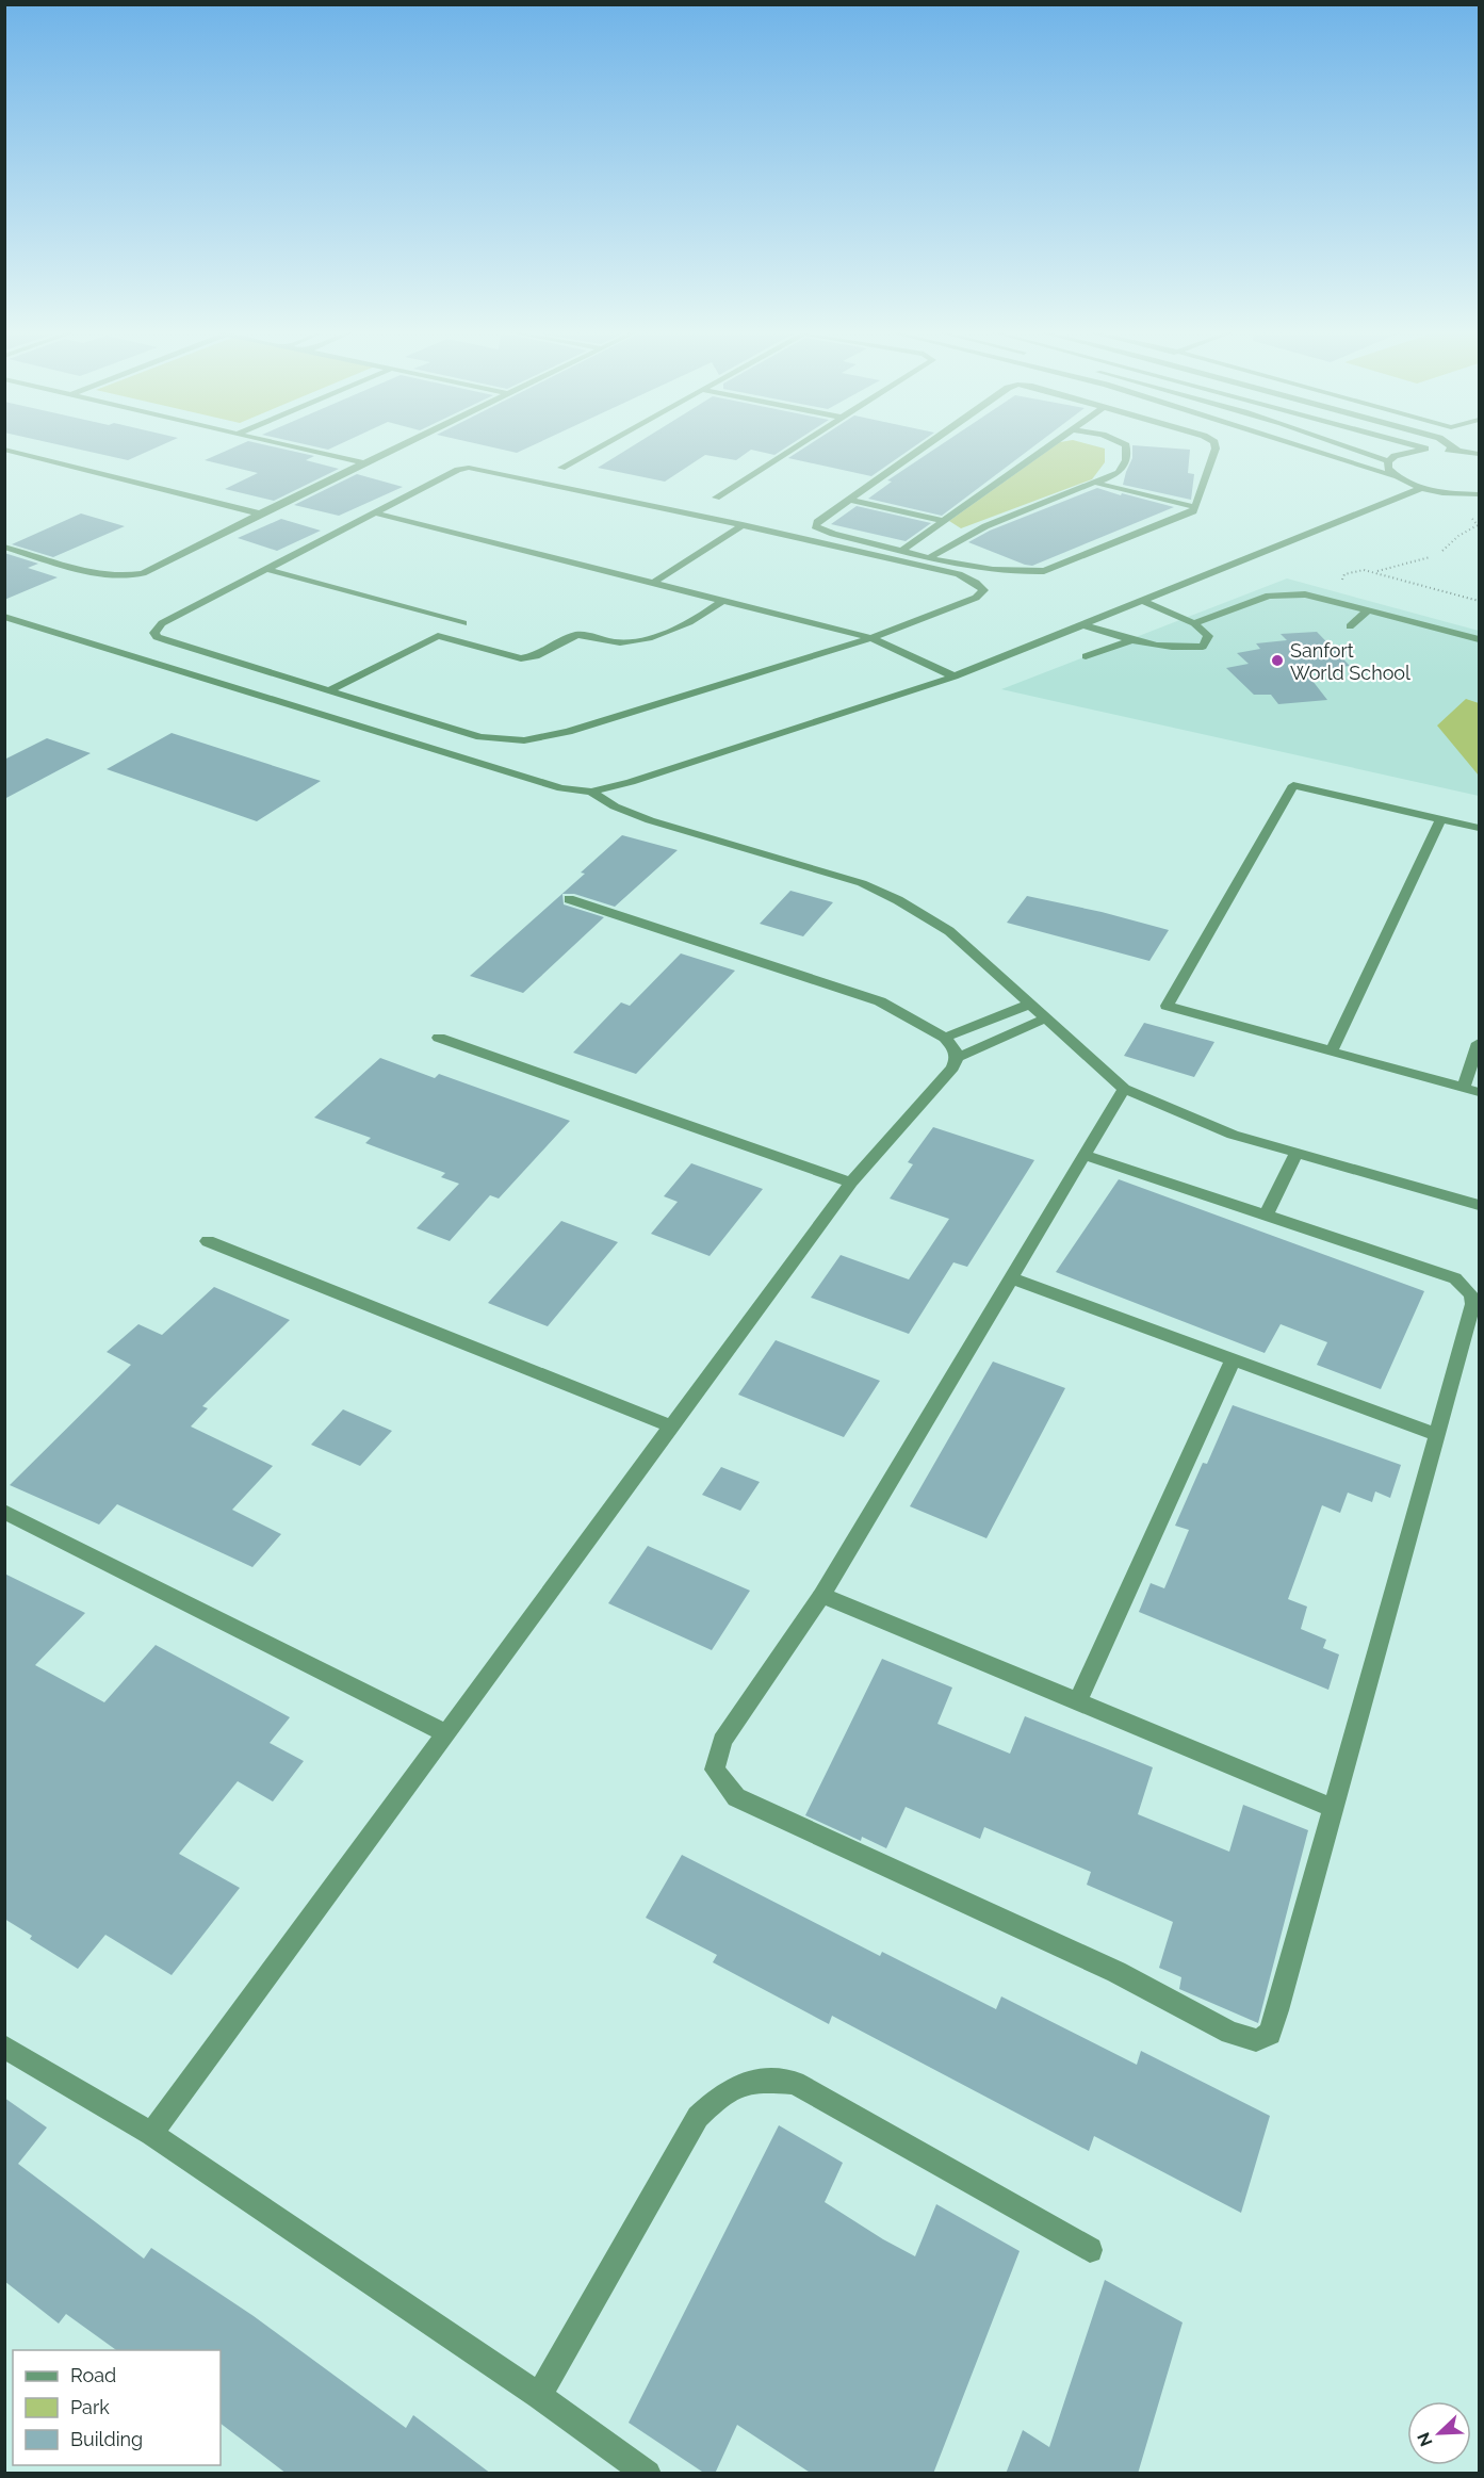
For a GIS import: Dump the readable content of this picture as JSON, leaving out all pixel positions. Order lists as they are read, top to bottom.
{
  "places": ["Sanfort World School"],
  "legend": ["Road", "Park", "Building"],
  "north": "bottom left"
}
